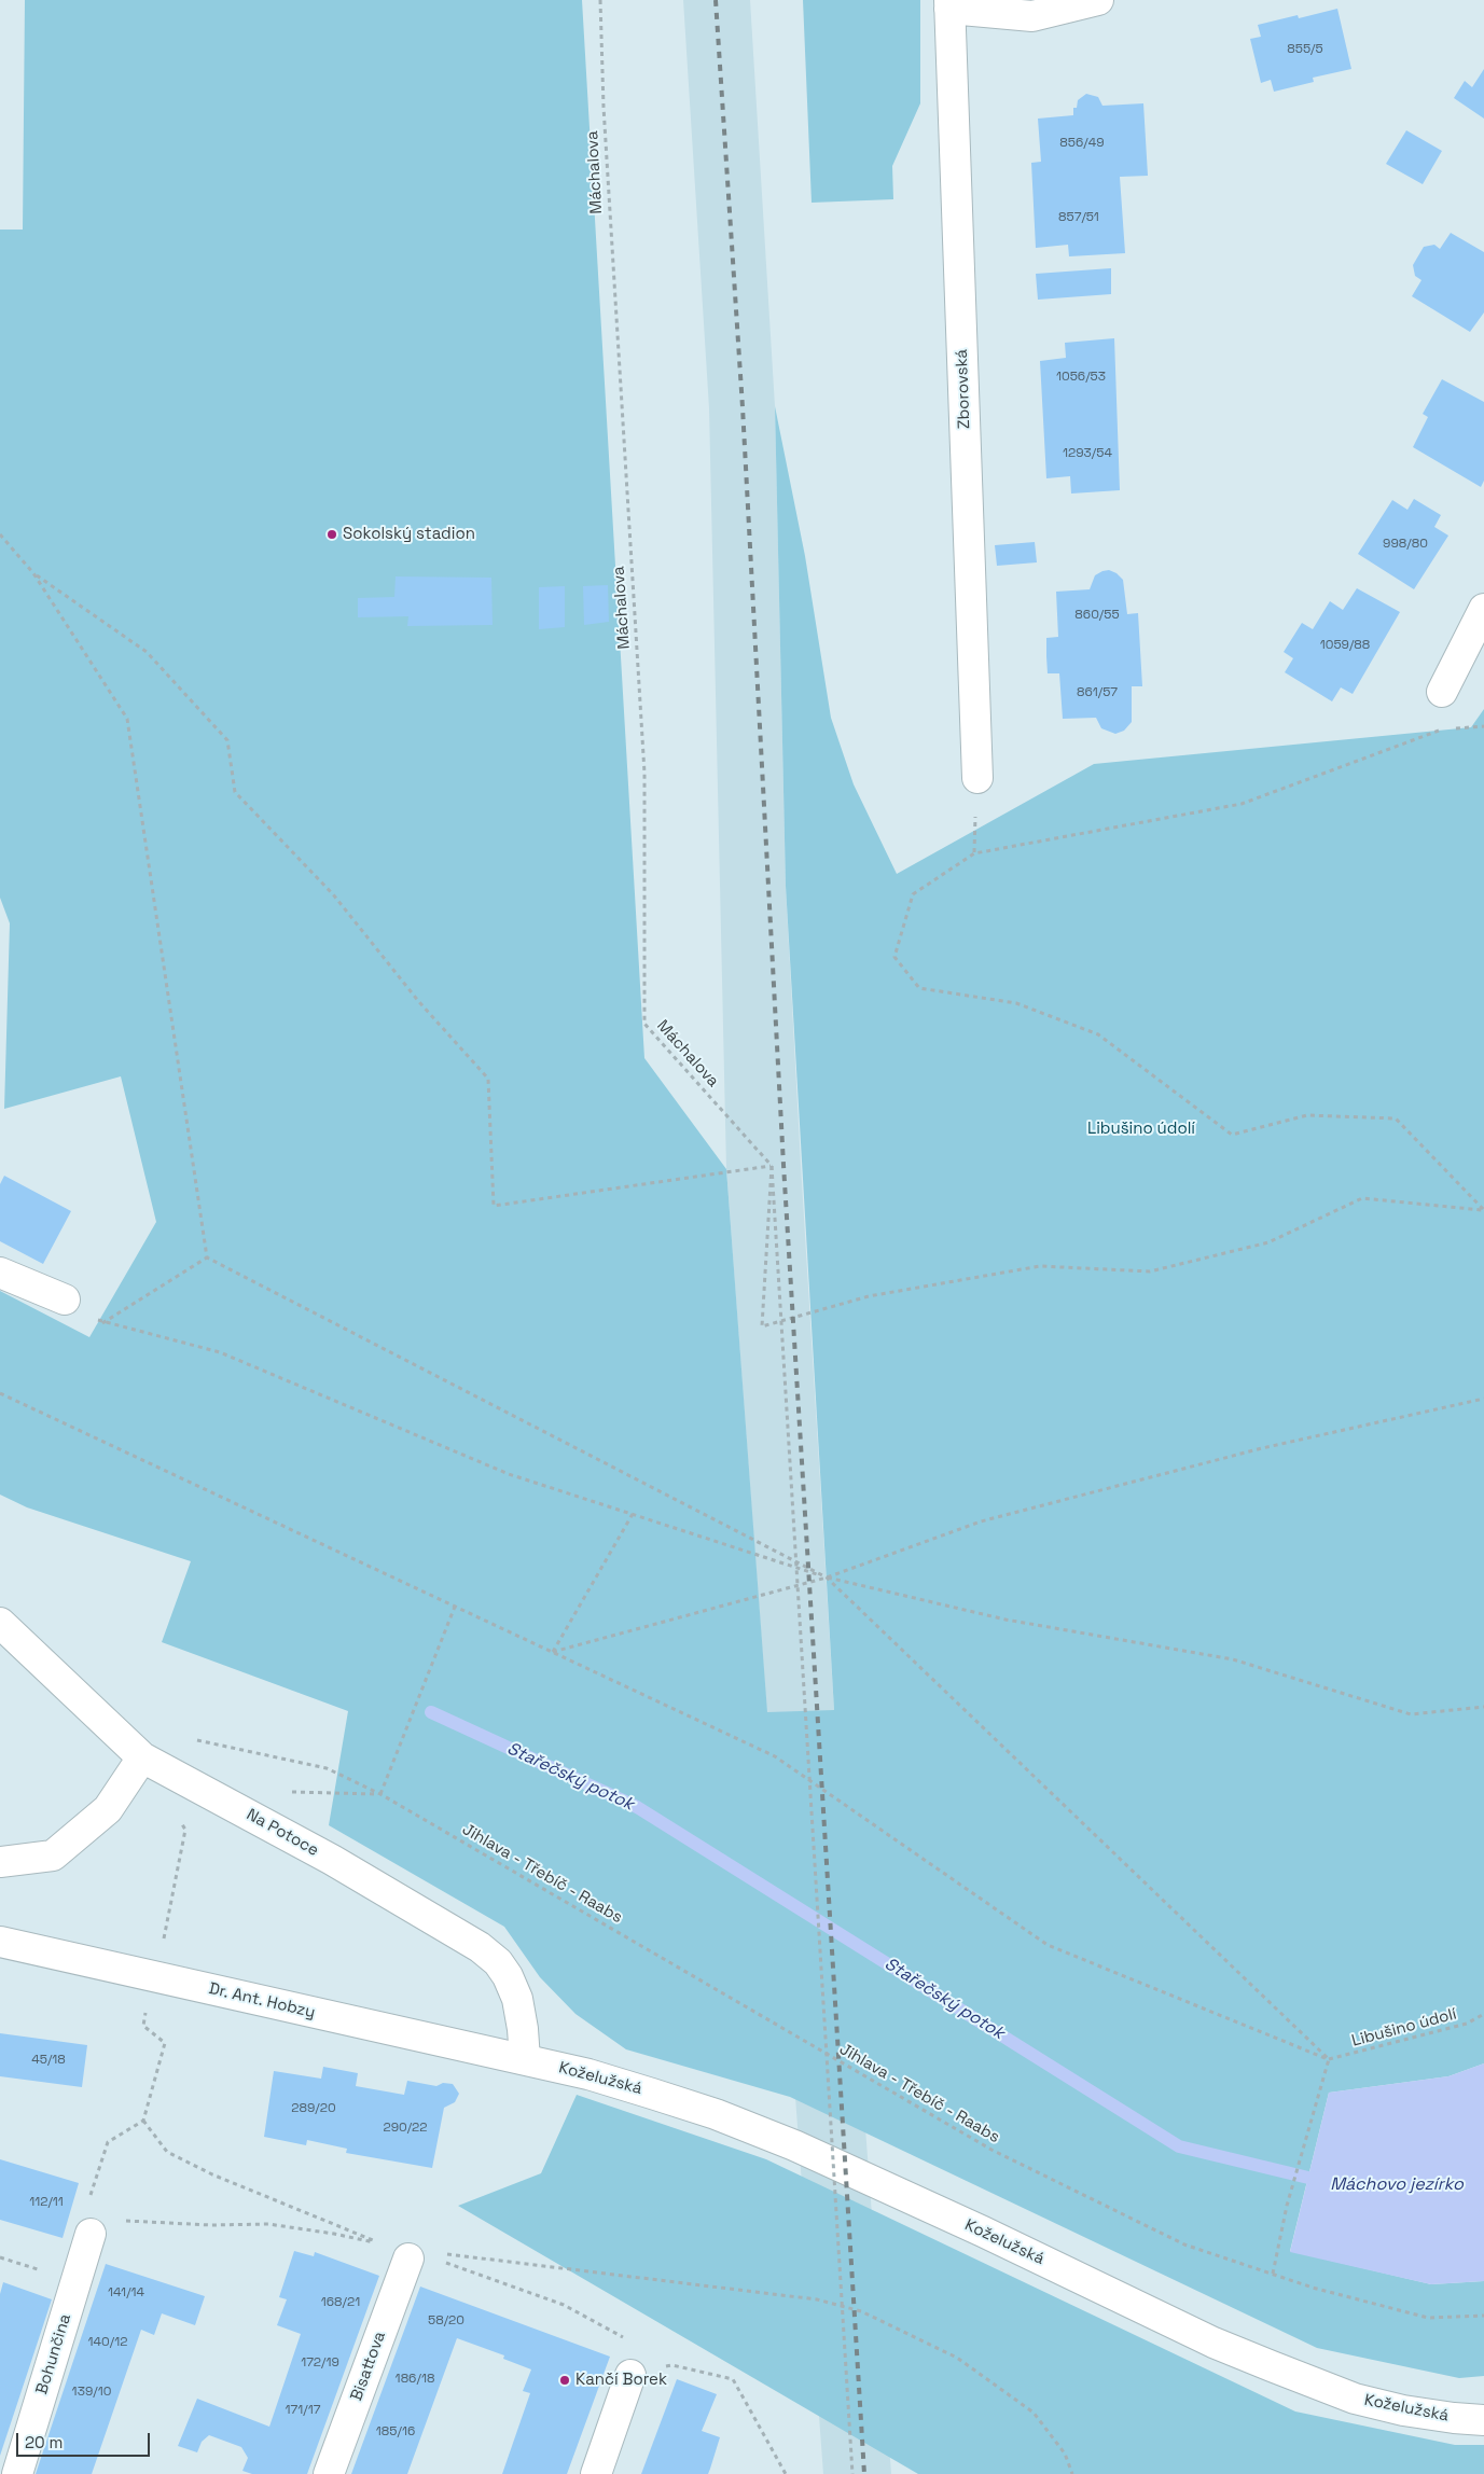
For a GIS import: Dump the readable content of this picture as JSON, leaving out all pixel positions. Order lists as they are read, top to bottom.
{
  "streets": {
    "street": [
      "Zborovská",
      "Na Potoce",
      "Dr. Ant. Hobzy",
      "Koželužská",
      "Bohunčina",
      "Bisattova"
    ],
    "path": ["Máchalova", "Jihlava - Třebíč - Raabs", "Libušino údolí"]
  },
  "crossings": [
    ["Na Potoce", "Jihlava - Třebíč - Raabs"],
    ["Na Potoce", "Dr. Ant. Hobzy"],
    ["Na Potoce", "Koželužská"],
    ["Dr. Ant. Hobzy", "Koželužská"]
  ],
  "water": ["Stařečský potok", "Máchovo jezírko"],
  "parks": ["Libušino údolí"],
  "places": ["Sokolský stadion", "Kančí Borek"],
  "house_numbers": [
    "855/5",
    "856/49",
    "857/51",
    "1056/53",
    "1293/54",
    "998/80",
    "860/55",
    "1059/88",
    "861/57",
    "45/18",
    "289/20",
    "290/22",
    "112/11",
    "141/14",
    "168/21",
    "58/20",
    "140/12",
    "172/19",
    "186/18",
    "139/10",
    "171/17",
    "185/16"
  ],
  "scale_bar": "20 m"
}
